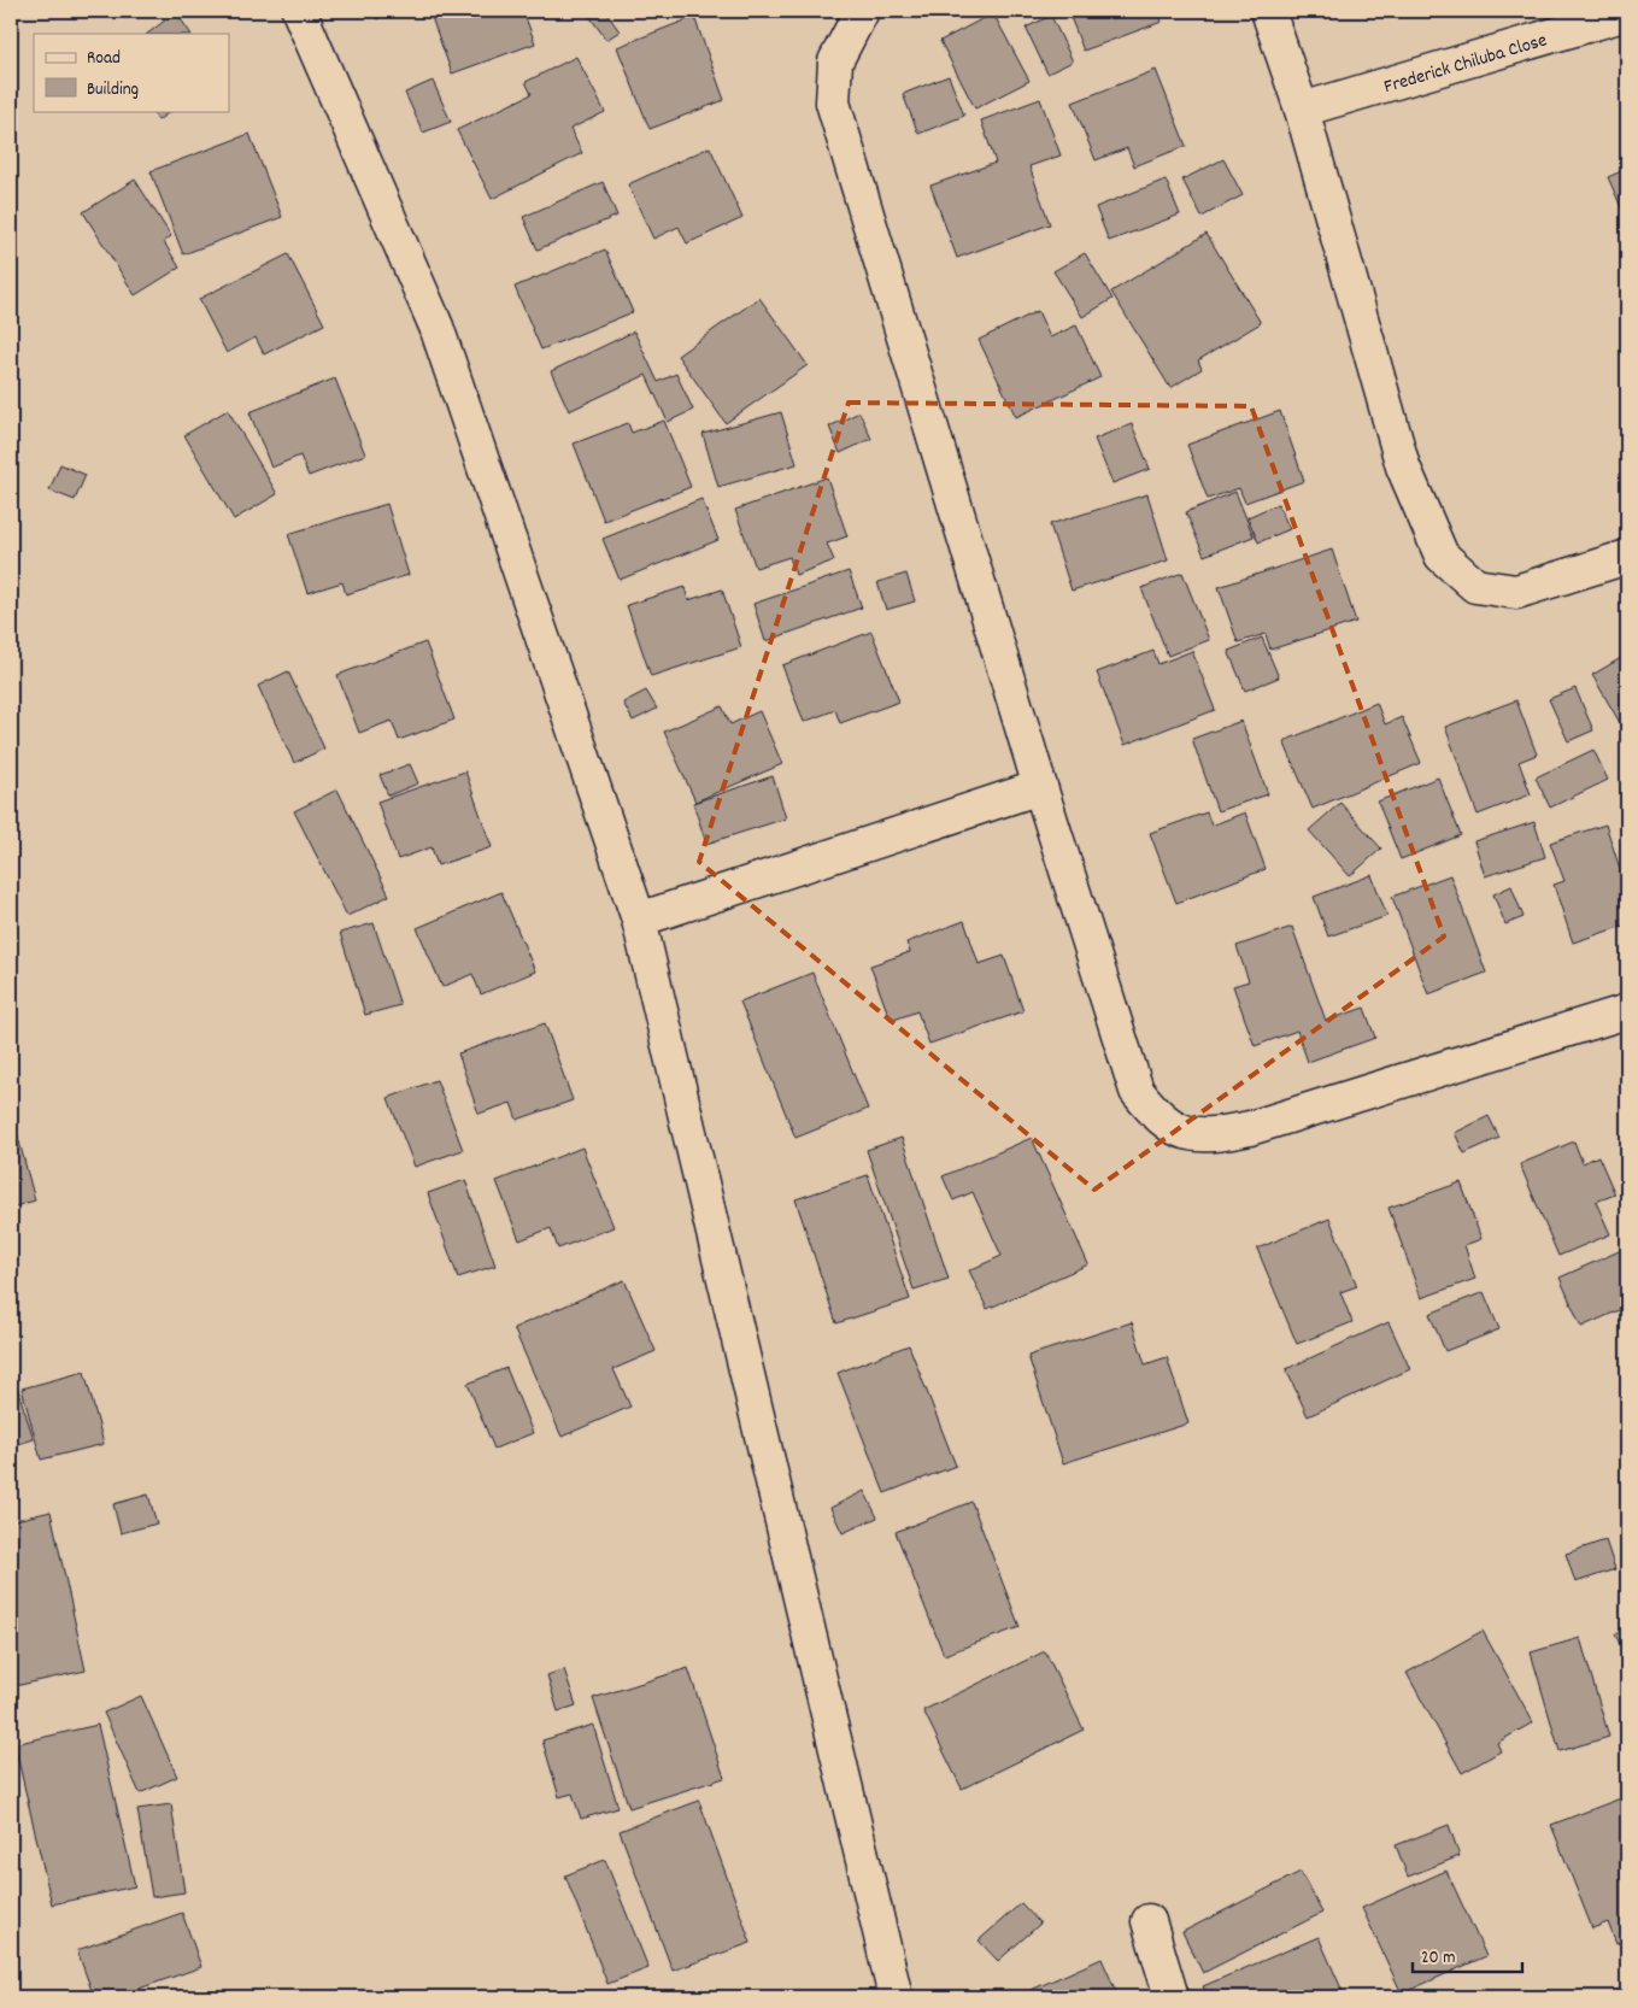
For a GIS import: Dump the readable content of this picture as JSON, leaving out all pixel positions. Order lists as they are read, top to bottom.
{
  "streets": {
    "street": ["Frederick Chiluba Close"]
  },
  "legend": ["Road", "Building"],
  "scale_bar": "20 m"
}
